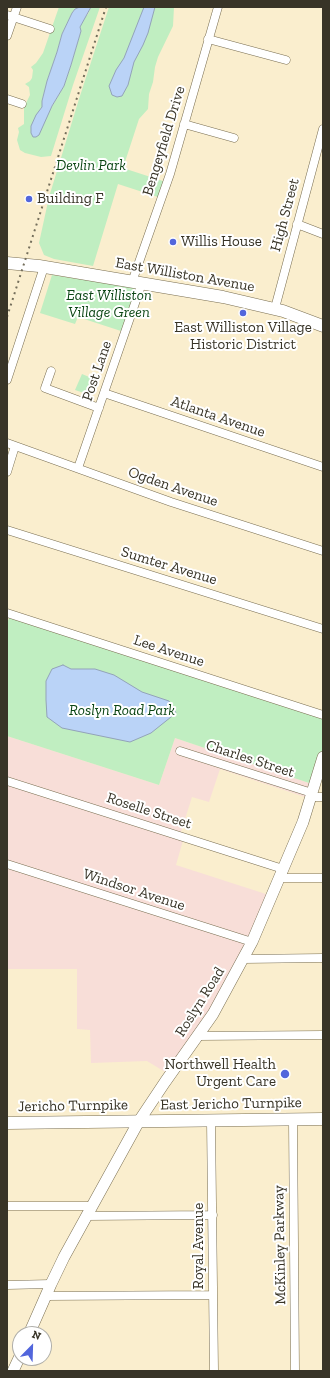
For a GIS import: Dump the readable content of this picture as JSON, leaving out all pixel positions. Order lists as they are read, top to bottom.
{
  "streets": {
    "main road": [
      "East Williston Avenue",
      "Roslyn Road",
      "East Jericho Turnpike",
      "Jericho Turnpike"
    ],
    "street": [
      "Bengeyfield Drive",
      "High Street",
      "Post Lane",
      "Atlanta Avenue",
      "Ogden Avenue",
      "Sumter Avenue",
      "Lee Avenue",
      "Charles Street",
      "Roselle Street",
      "Windsor Avenue",
      "McKinley Parkway",
      "Royal Avenue"
    ]
  },
  "crossings": [
    ["Bengeyfield Drive", "East Williston Avenue"],
    ["Bengeyfield Drive", "Post Lane"],
    ["High Street", "East Williston Avenue"],
    ["East Williston Avenue", "Post Lane"],
    ["Post Lane", "Atlanta Avenue"],
    ["Post Lane", "Ogden Avenue"],
    ["Charles Street", "Roslyn Road"],
    ["Roselle Street", "Roslyn Road"],
    ["Windsor Avenue", "Roslyn Road"],
    ["Roslyn Road", "East Jericho Turnpike"],
    ["Roslyn Road", "Jericho Turnpike"],
    ["East Jericho Turnpike", "Jericho Turnpike"],
    ["East Jericho Turnpike", "McKinley Parkway"],
    ["East Jericho Turnpike", "Royal Avenue"]
  ],
  "parks": ["Devlin Park", "East Williston Village Green", "Roslyn Road Park"],
  "places": [
    "Building F",
    "Willis House",
    "East Williston Village Historic District",
    "Northwell Health Urgent Care"
  ],
  "north": "top right"
}
